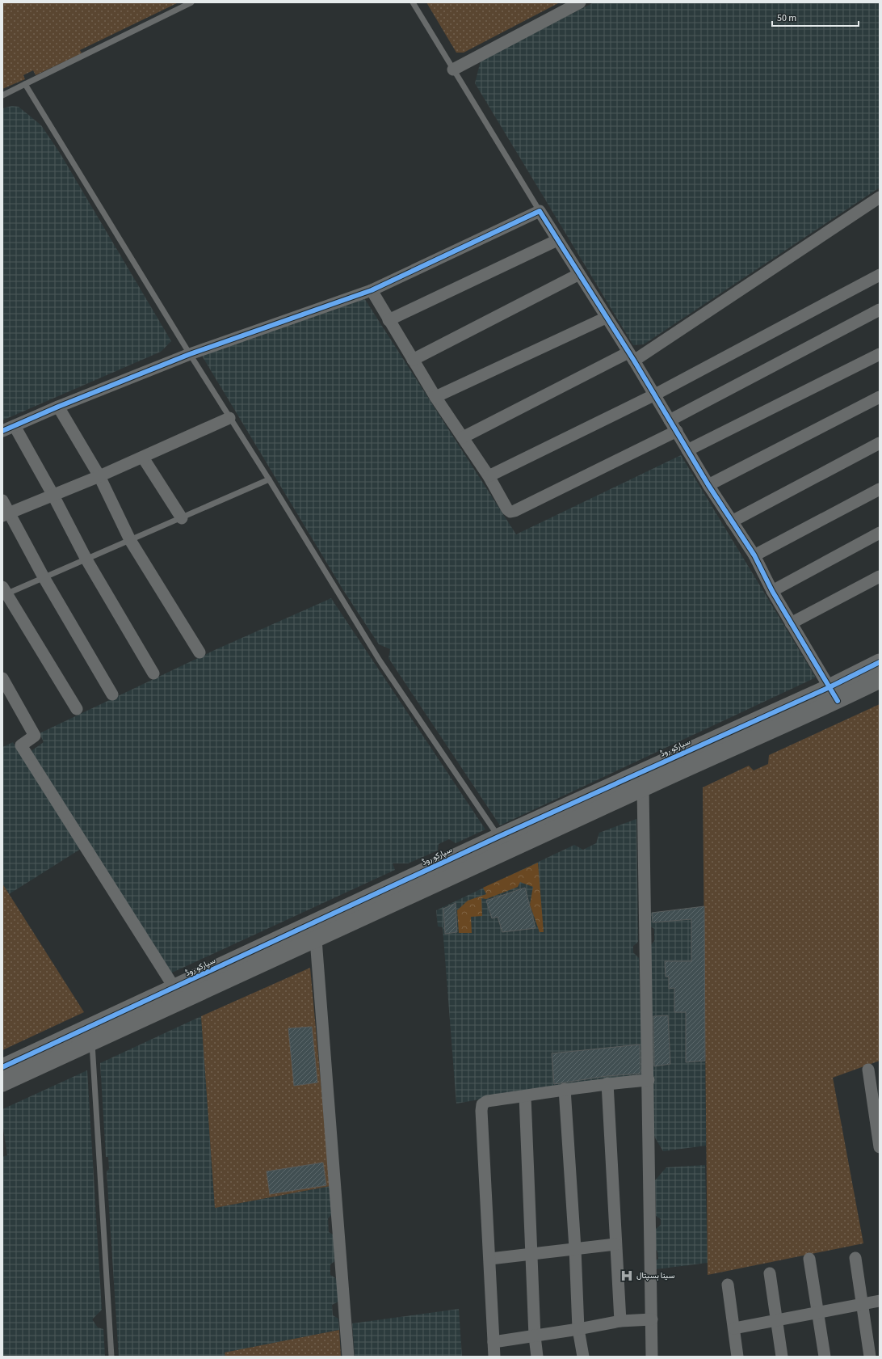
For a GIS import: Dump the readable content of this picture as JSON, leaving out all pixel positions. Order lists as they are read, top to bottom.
{
  "streets": {
    "street": ["سپارکو روڈ"]
  },
  "places": {
    "hospital": ["سینا ہسپتال"]
  },
  "scale_bar": "50 m"
}
